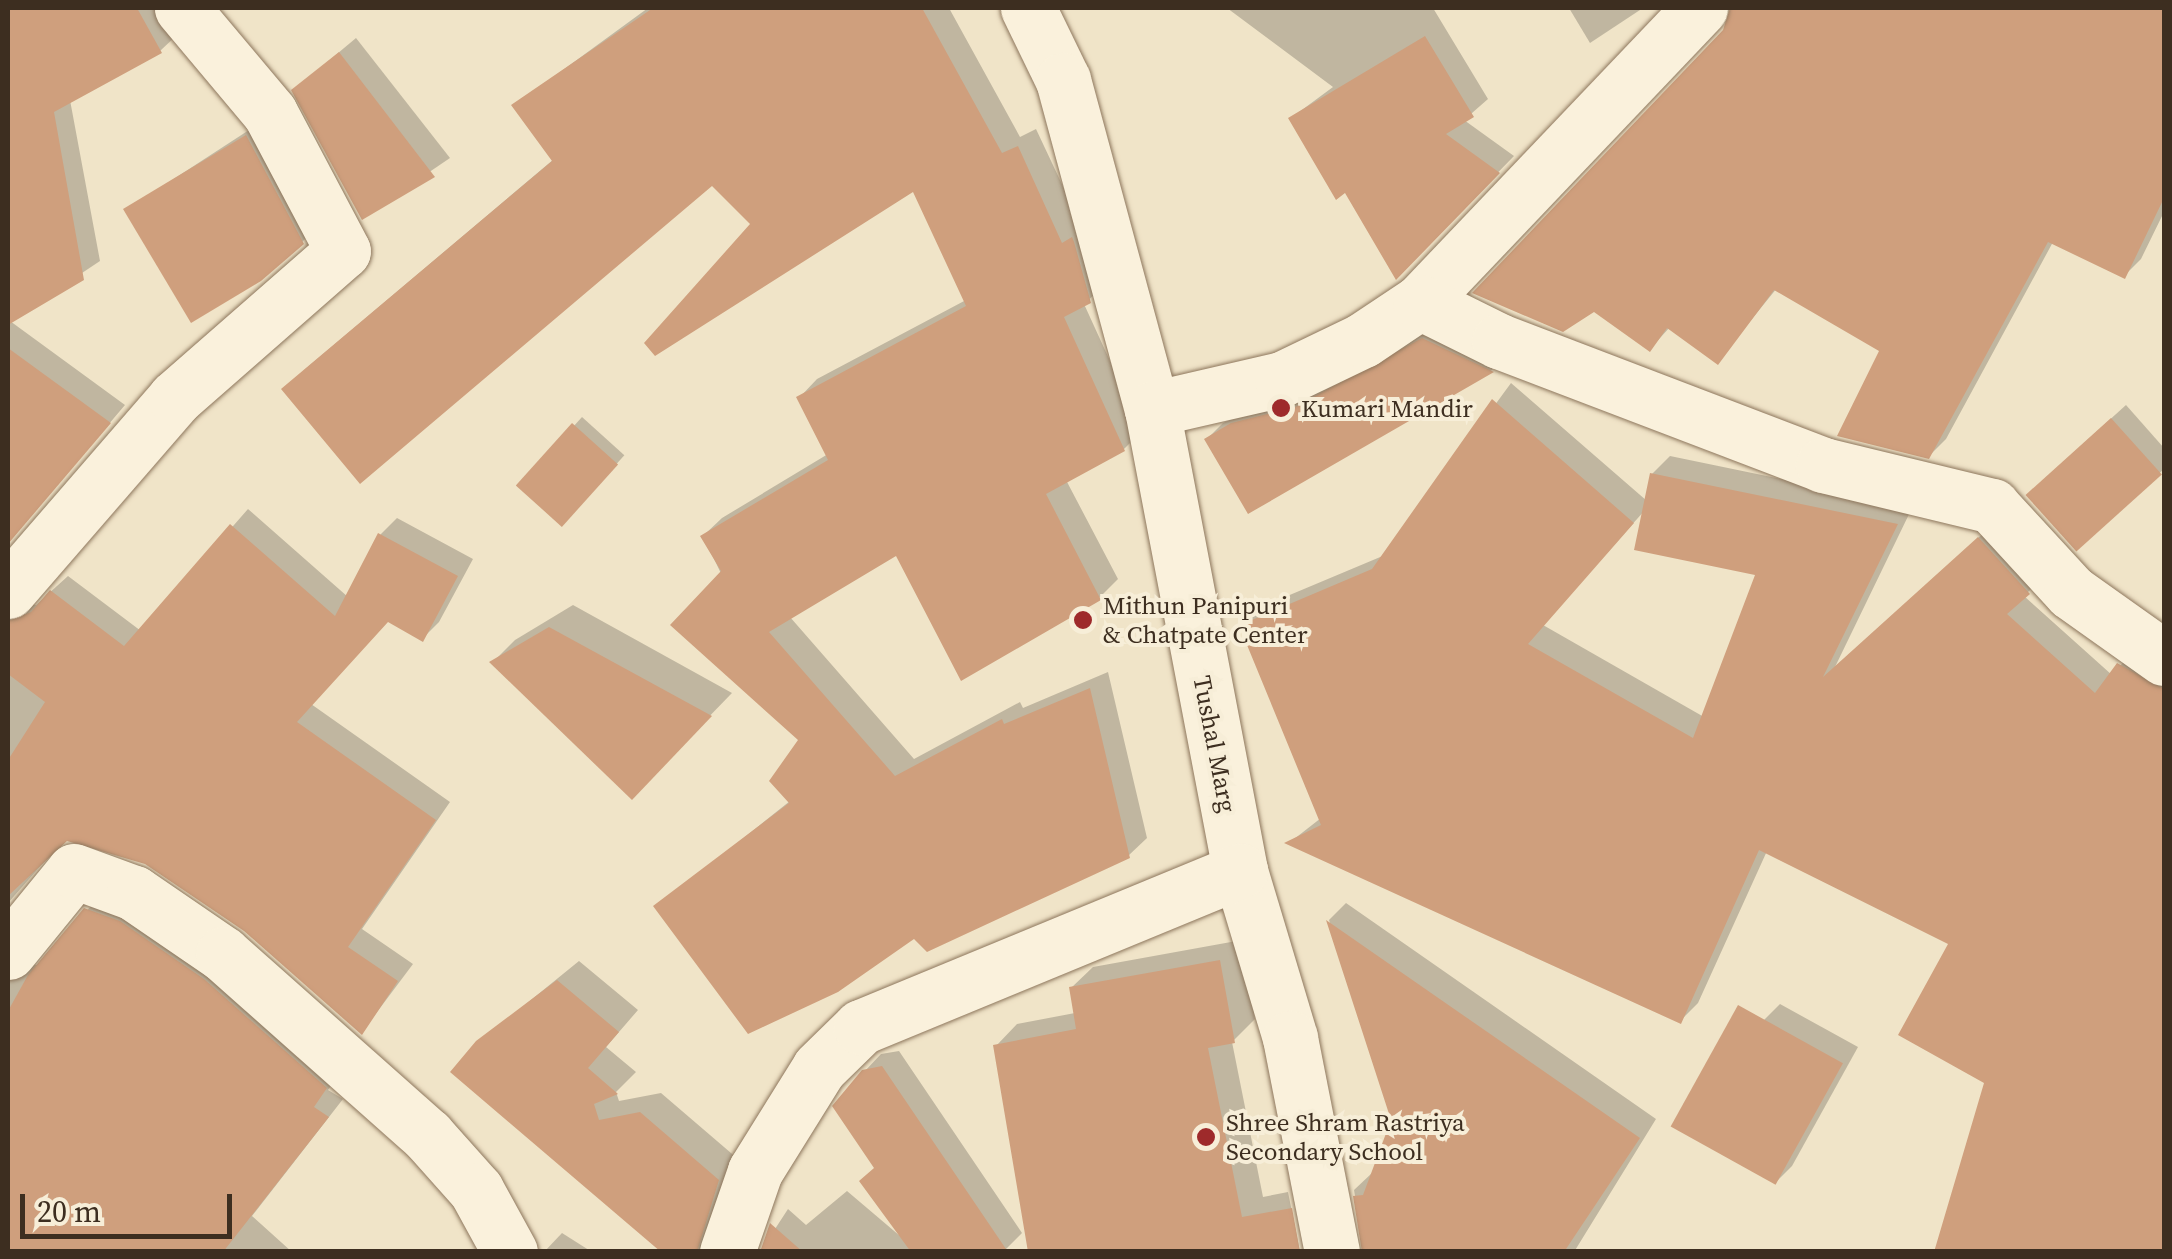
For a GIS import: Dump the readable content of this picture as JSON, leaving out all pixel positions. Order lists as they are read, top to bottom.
{
  "streets": {
    "street": ["Tushal Marg"]
  },
  "places": ["Kumari Mandir", "Mithun Panipuri & Chatpate Center", "Shree Shram Rastriya Secondary School"],
  "scale_bar": "20 m"
}
